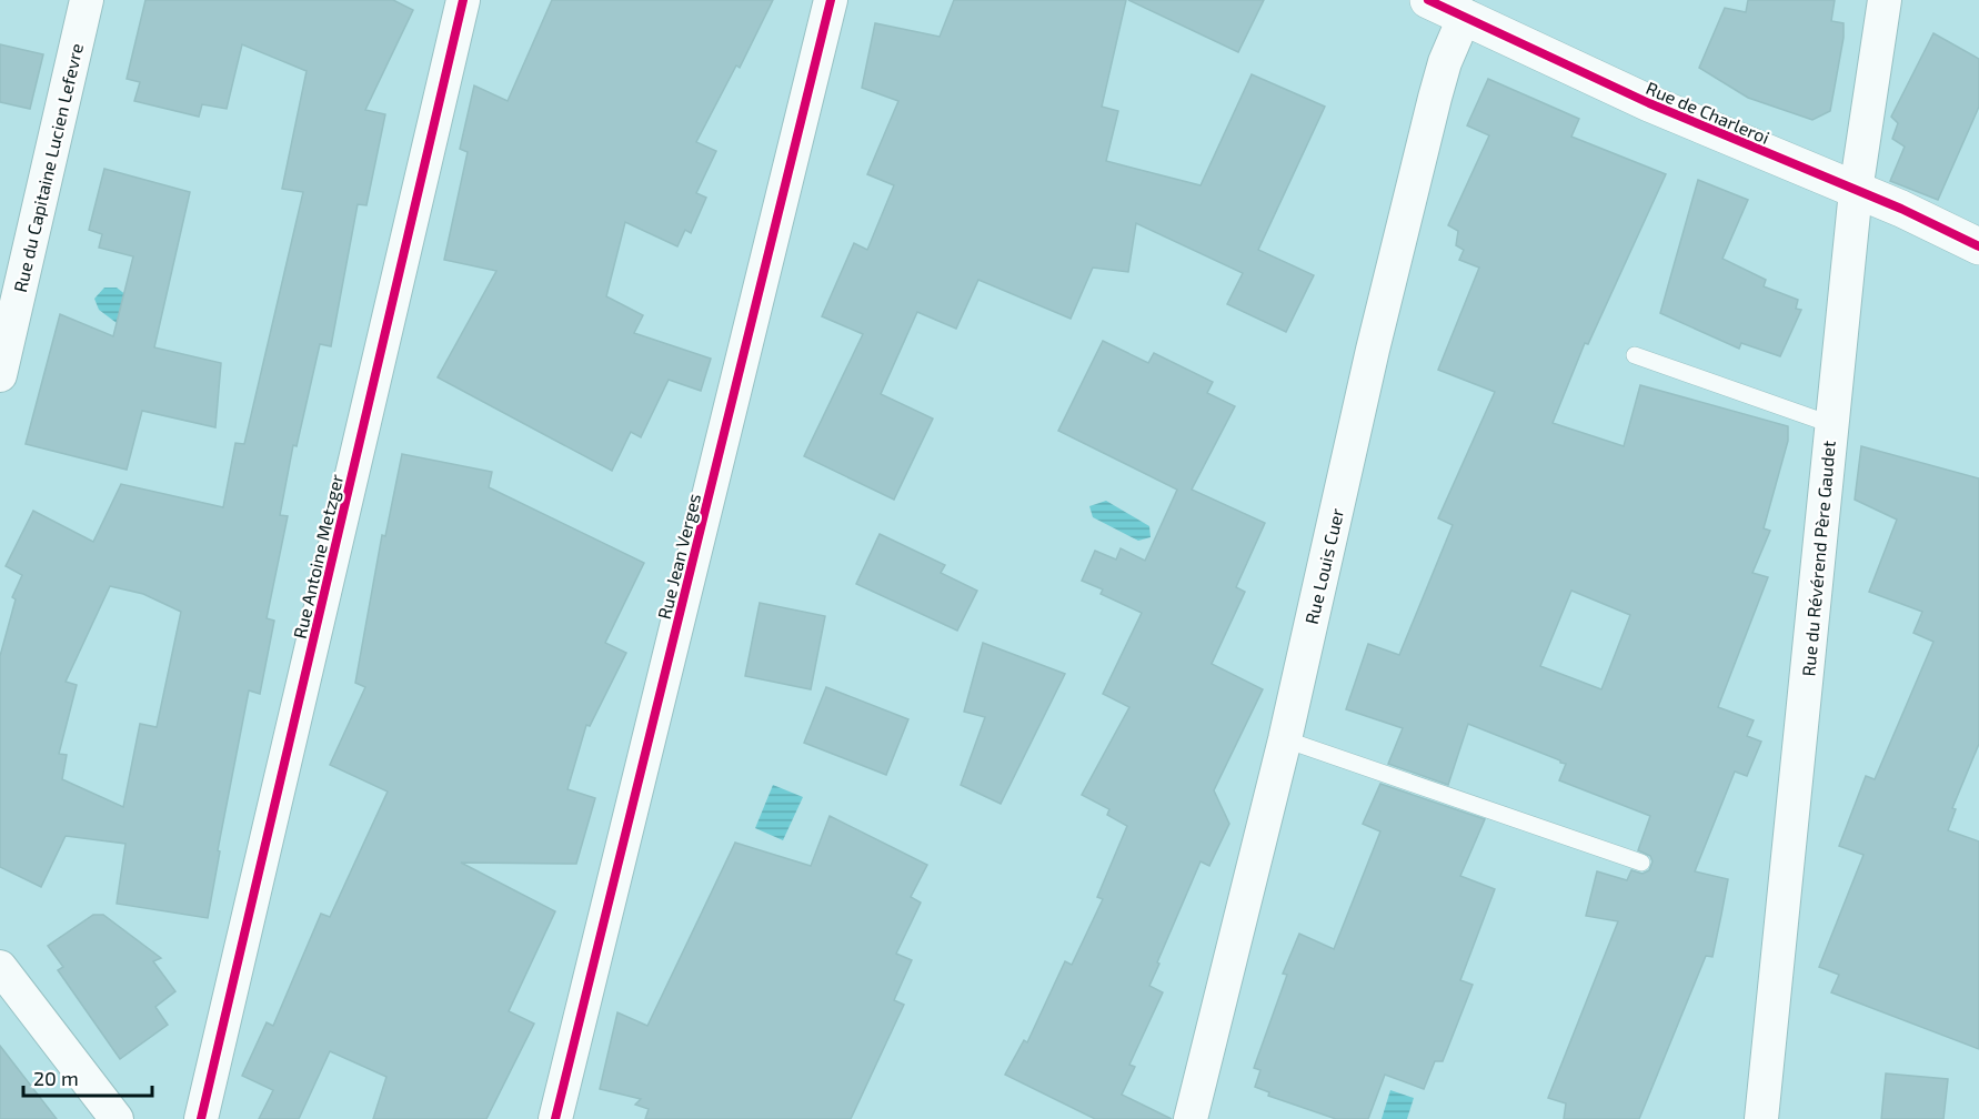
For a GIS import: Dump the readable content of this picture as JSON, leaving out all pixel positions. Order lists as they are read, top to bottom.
{
  "streets": {
    "street": [
      "Rue de Charleroi",
      "Rue du Capitaine Lucien Lefevre",
      "Rue Antoine Metzger",
      "Rue Jean Verges",
      "Rue du Révérend Père Gaudet",
      "Rue Louis Cuer"
    ]
  },
  "crossings": [
    ["Rue de Charleroi", "Rue du Révérend Père Gaudet"],
    ["Rue de Charleroi", "Rue Louis Cuer"]
  ],
  "scale_bar": "20 m"
}
